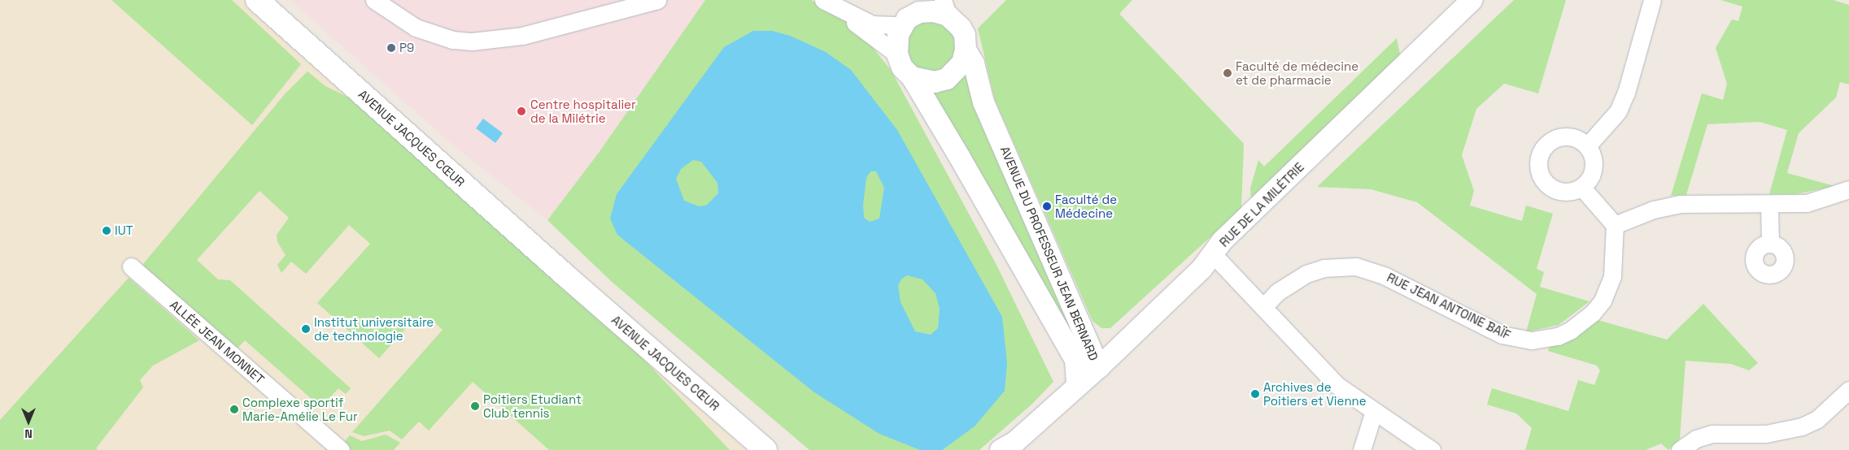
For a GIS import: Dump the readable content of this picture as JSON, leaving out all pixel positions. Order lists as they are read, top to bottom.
{
  "streets": {
    "main road": ["AVENUE JACQUES CŒUR"],
    "street": [
      "RUE DE LA MILÉTRIE",
      "AVENUE DU PROFESSEUR JEAN BERNARD",
      "RUE JEAN ANTOINE BAÏF",
      "ALLÉE JEAN MONNET"
    ]
  },
  "crossings": [
    ["RUE DE LA MILÉTRIE", "AVENUE DU PROFESSEUR JEAN BERNARD"]
  ],
  "places": [
    "P9",
    "Faculté de médecine et de pharmacie",
    "Centre hospitalier de la Milétrie",
    "Faculté de Médecine",
    "IUT",
    "Institut universitaire de technologie",
    "Archives de Poitiers et Vienne",
    "Poitiers Etudiant Club tennis",
    "Complexe sportif Marie-Amélie Le Fur"
  ],
  "north": "bottom"
}
